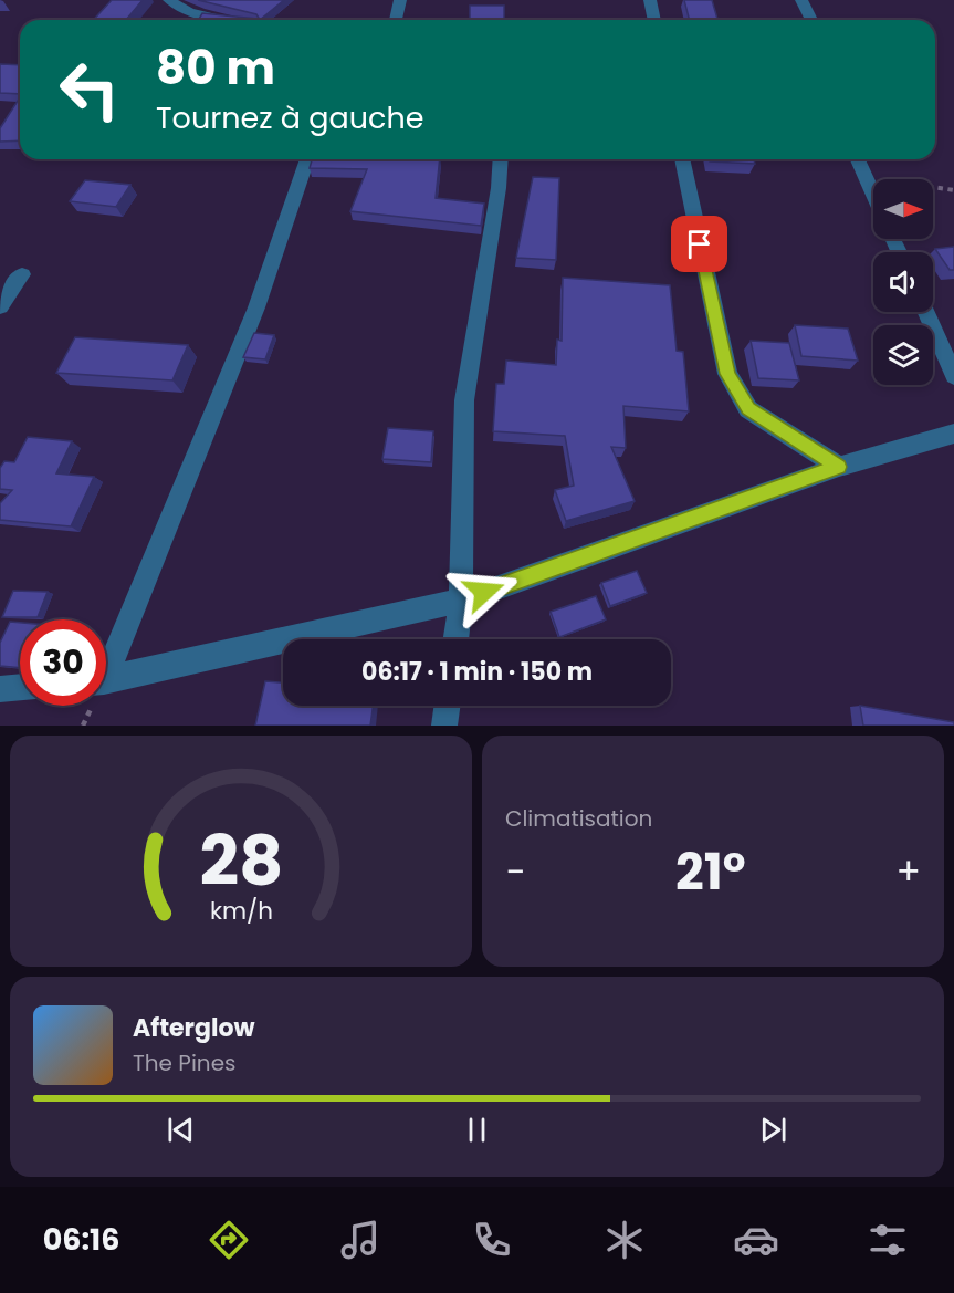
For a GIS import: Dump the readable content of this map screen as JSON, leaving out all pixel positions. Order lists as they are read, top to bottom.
{
  "north": "right",
  "page": {
    "turn": ["80 m", "Tournez à gauche"],
    "limit": "30",
    "trip": "06:17 · 1 min · 150 m",
    "tile": "Climatisation",
    "heat": ["−", "21°", "+"],
    "song": ["Afterglow", "The Pines"],
    "tabs": "06:16",
    "gauge": ["28", "km/h"]
  }
}
